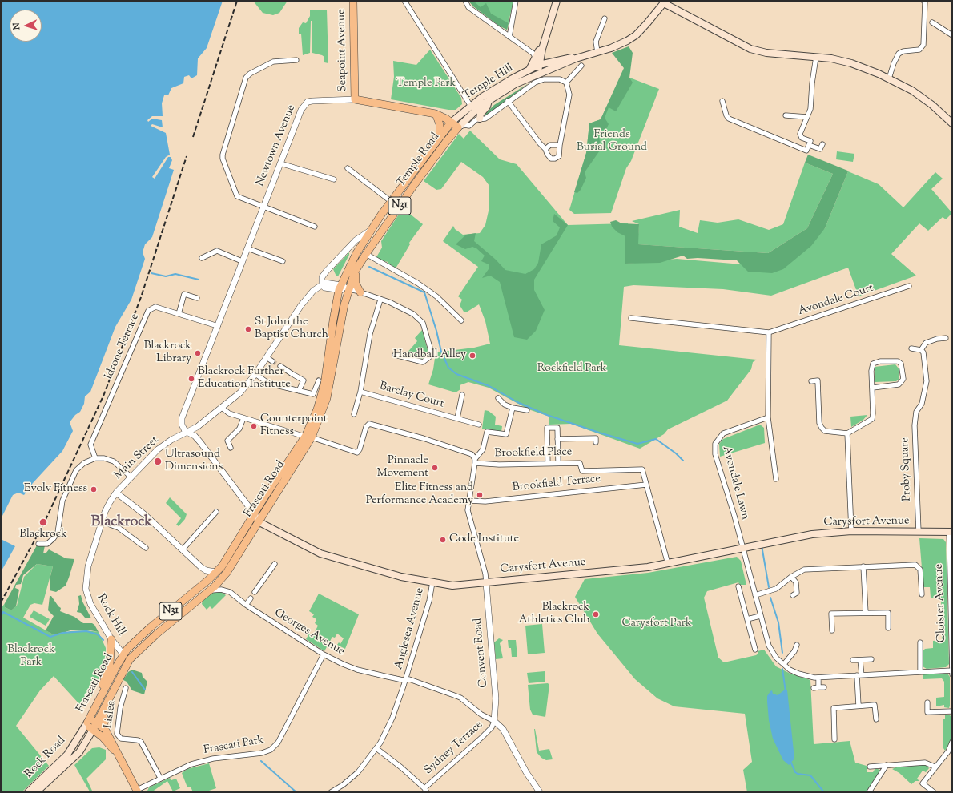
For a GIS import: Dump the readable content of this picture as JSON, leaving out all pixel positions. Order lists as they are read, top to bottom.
{
  "streets": {
    "highway": [
      "Seapoint Avenue",
      "Newtown Avenue",
      "Temple Road",
      "N31",
      "Frascati Road"
    ],
    "main road": ["Temple Hill", "Carysfort Avenue", "Rock Road"],
    "street": [
      "Avondale Court",
      "Idrone Terrace",
      "Barclay Court",
      "Brookfield Place",
      "Main Street",
      "Proby Square",
      "Avondale Lawn",
      "Brookfield Terrace",
      "Cloister Avenue",
      "Rock Hill",
      "Anglesea Avenue",
      "Georges Avenue",
      "Convent Road",
      "Lislea",
      "Frascati Park",
      "Sydney Terrace"
    ]
  },
  "crossings": [
    ["Seapoint Avenue", "Newtown Avenue"],
    ["Temple Hill", "Newtown Avenue"],
    ["Temple Hill", "Temple Road"],
    ["Newtown Avenue", "Temple Road"],
    ["Newtown Avenue", "Idrone Terrace"],
    ["Temple Road", "Frascati Road"],
    ["N31", "Frascati Road"],
    ["N31", "Rock Hill"],
    ["Brookfield Place", "Brookfield Terrace"],
    ["Main Street", "Rock Hill"],
    ["Proby Square", "Carysfort Avenue"],
    ["Avondale Lawn", "Carysfort Avenue"],
    ["Frascati Road", "Carysfort Avenue"],
    ["Frascati Road", "Rock Hill"],
    ["Frascati Road", "Georges Avenue"],
    ["Frascati Road", "Rock Road"],
    ["Carysfort Avenue", "Cloister Avenue"],
    ["Carysfort Avenue", "Anglesea Avenue"],
    ["Carysfort Avenue", "Convent Road"],
    ["Anglesea Avenue", "Georges Avenue"],
    ["Georges Avenue", "Convent Road"],
    ["Georges Avenue", "Frascati Park"],
    ["Georges Avenue", "Sydney Terrace"],
    ["Convent Road", "Sydney Terrace"],
    ["Lislea", "Frascati Park"]
  ],
  "districts": ["Blackrock"],
  "parks": [
    "Temple Park",
    "Friends Burial Ground",
    "Rockfield Park",
    "Carysfort Park",
    "Blackrock Park"
  ],
  "places": [
    "St John the Baptist Church",
    "Blackrock Library",
    "Handball Alley",
    "Blackrock Further Education Institute",
    "Counterpoint Fitness",
    "Ultrasound Dimensions",
    "Pinnacle Movement",
    "Evolv Fitness",
    "Elite Fitness and Performance Academy",
    "Blackrock",
    "Code Institute",
    "Blackrock Athletics Club"
  ],
  "north": "left"
}
